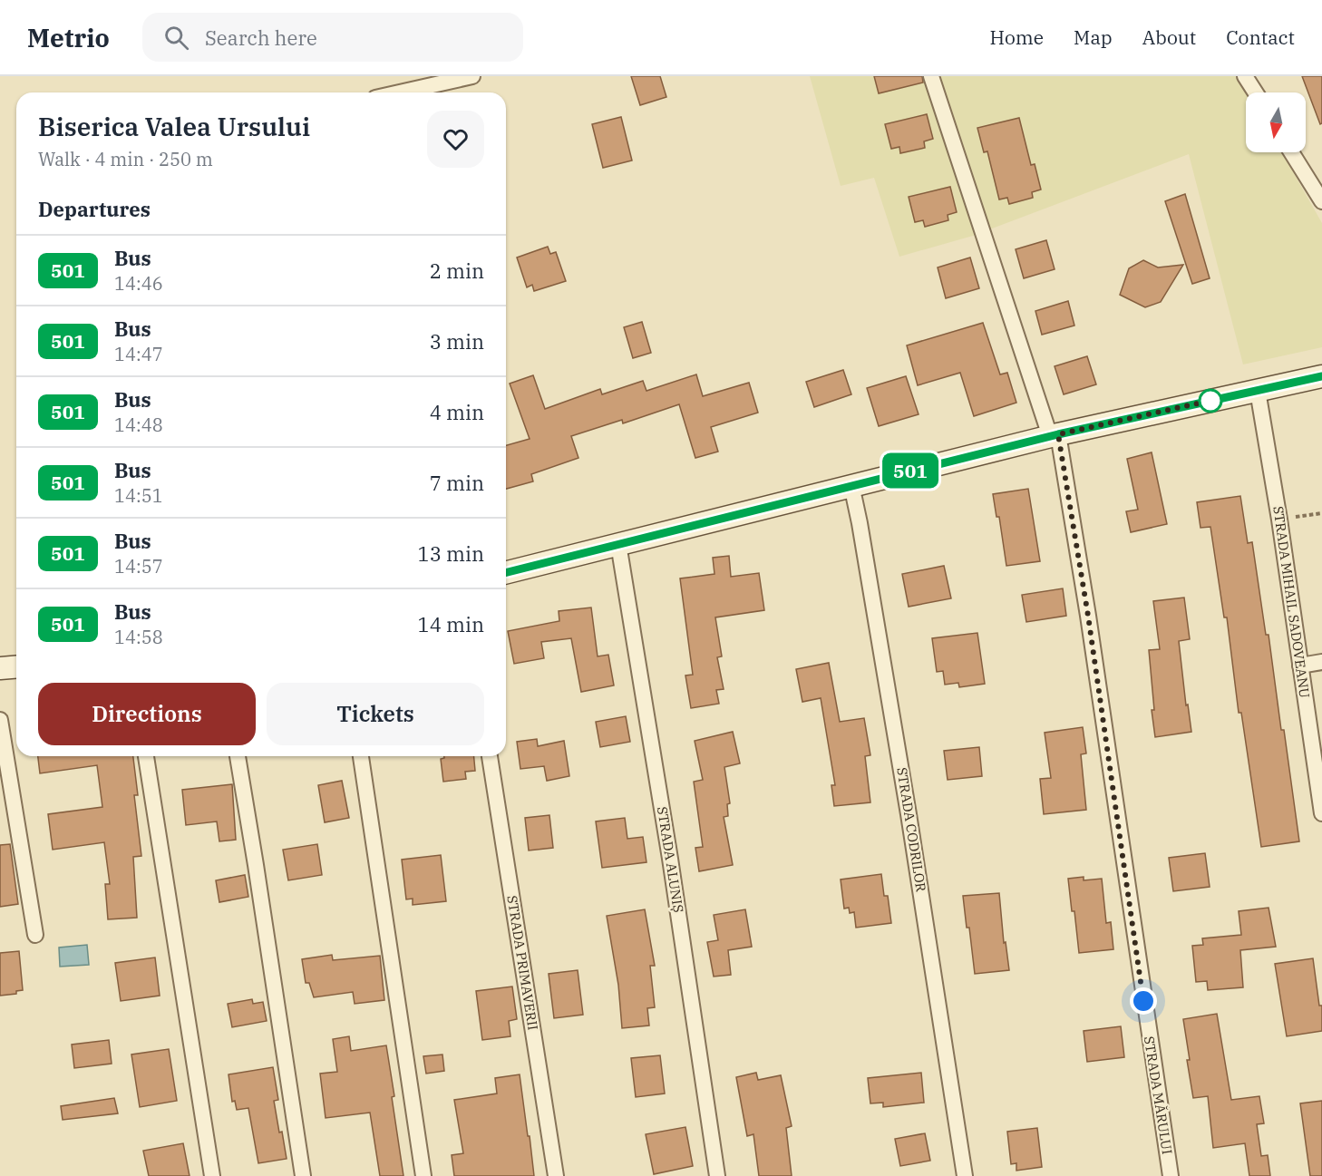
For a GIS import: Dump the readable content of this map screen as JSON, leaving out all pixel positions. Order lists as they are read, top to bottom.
{
  "streets": {
    "street": [
      "STRADA MIHAIL SADOVEANU",
      "STRADA CODRILOR",
      "STRADA ALUNIȘ",
      "STRADA PRIMAVERII",
      "STRADA MĂRULUI"
    ]
  },
  "lines": ["bus line 501"],
  "north": "bottom",
  "page": {
    "header": "Metrio",
    "search": "Search here",
    "nav": [
      "Home",
      "Map",
      "About",
      "Contact"
    ],
    "on_map": "501",
    "heading": [
      ["Biserica Valea Ursului", "Walk · 4 min · 250 m"],
      "Departures"
    ],
    "list": [
      {
        "mark": "501",
        "name": "Bus",
        "note": "14:46",
        "value": "2 min"
      },
      {
        "mark": "501",
        "name": "Bus",
        "note": "14:47",
        "value": "3 min"
      },
      {
        "mark": "501",
        "name": "Bus",
        "note": "14:48",
        "value": "4 min"
      },
      {
        "mark": "501",
        "name": "Bus",
        "note": "14:51",
        "value": "7 min"
      },
      {
        "mark": "501",
        "name": "Bus",
        "note": "14:57",
        "value": "13 min"
      },
      {
        "mark": "501",
        "name": "Bus",
        "note": "14:58",
        "value": "14 min"
      }
    ],
    "buttons": ["Directions", "Tickets"]
  }
}
